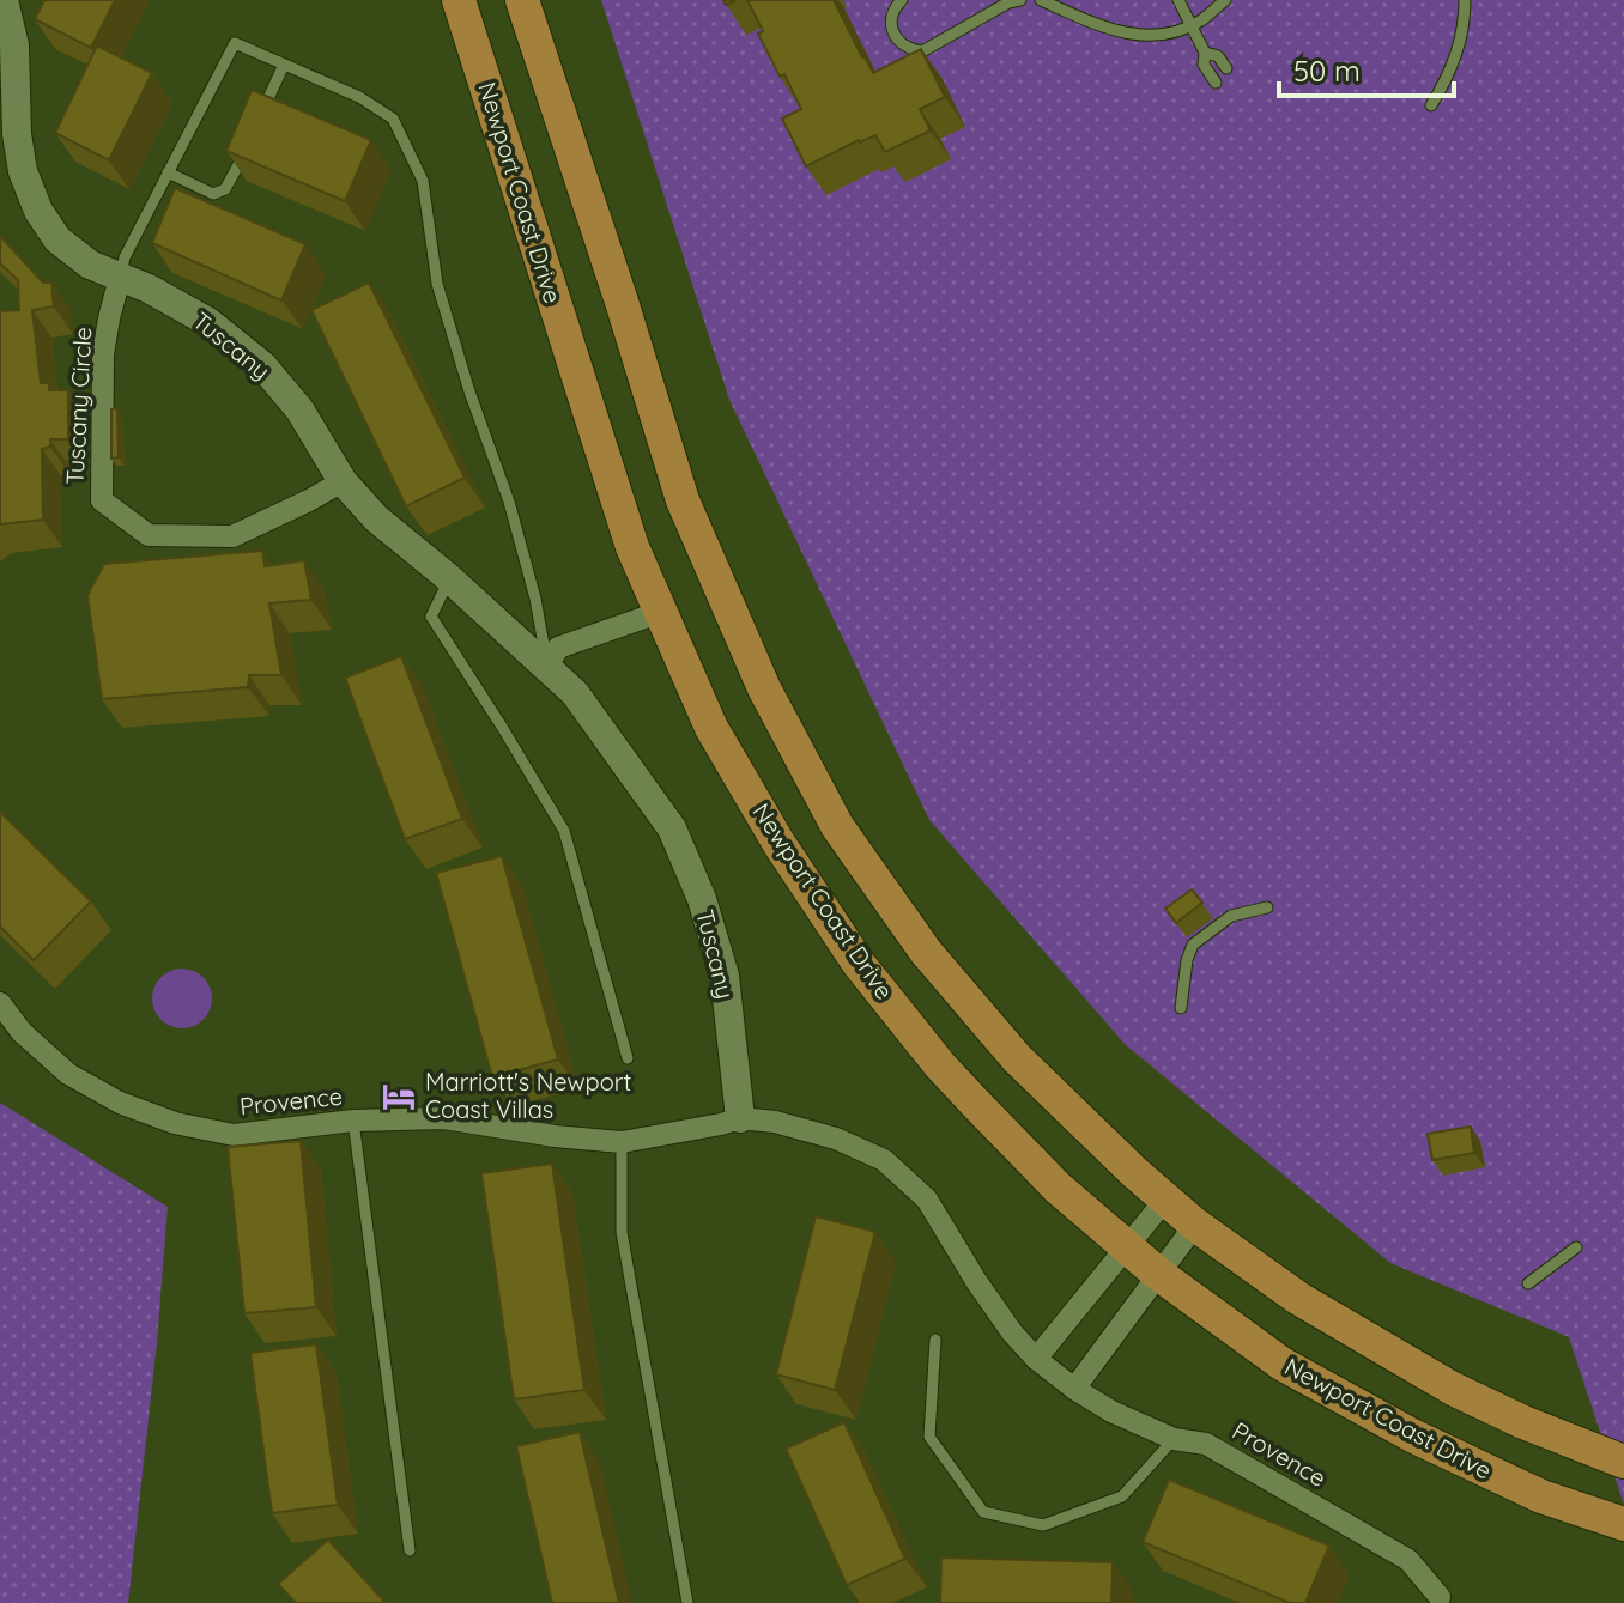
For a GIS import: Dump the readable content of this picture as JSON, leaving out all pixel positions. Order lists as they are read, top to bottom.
{
  "streets": {
    "main road": ["Newport Coast Drive"],
    "street": ["Tuscany", "Tuscany Circle", "Provence"]
  },
  "crossings": [
    ["Tuscany", "Tuscany Circle"],
    ["Tuscany", "Provence"]
  ],
  "places": {
    "hotel": ["Marriott's Newport Coast Villas"]
  },
  "scale_bar": "50 m"
}
